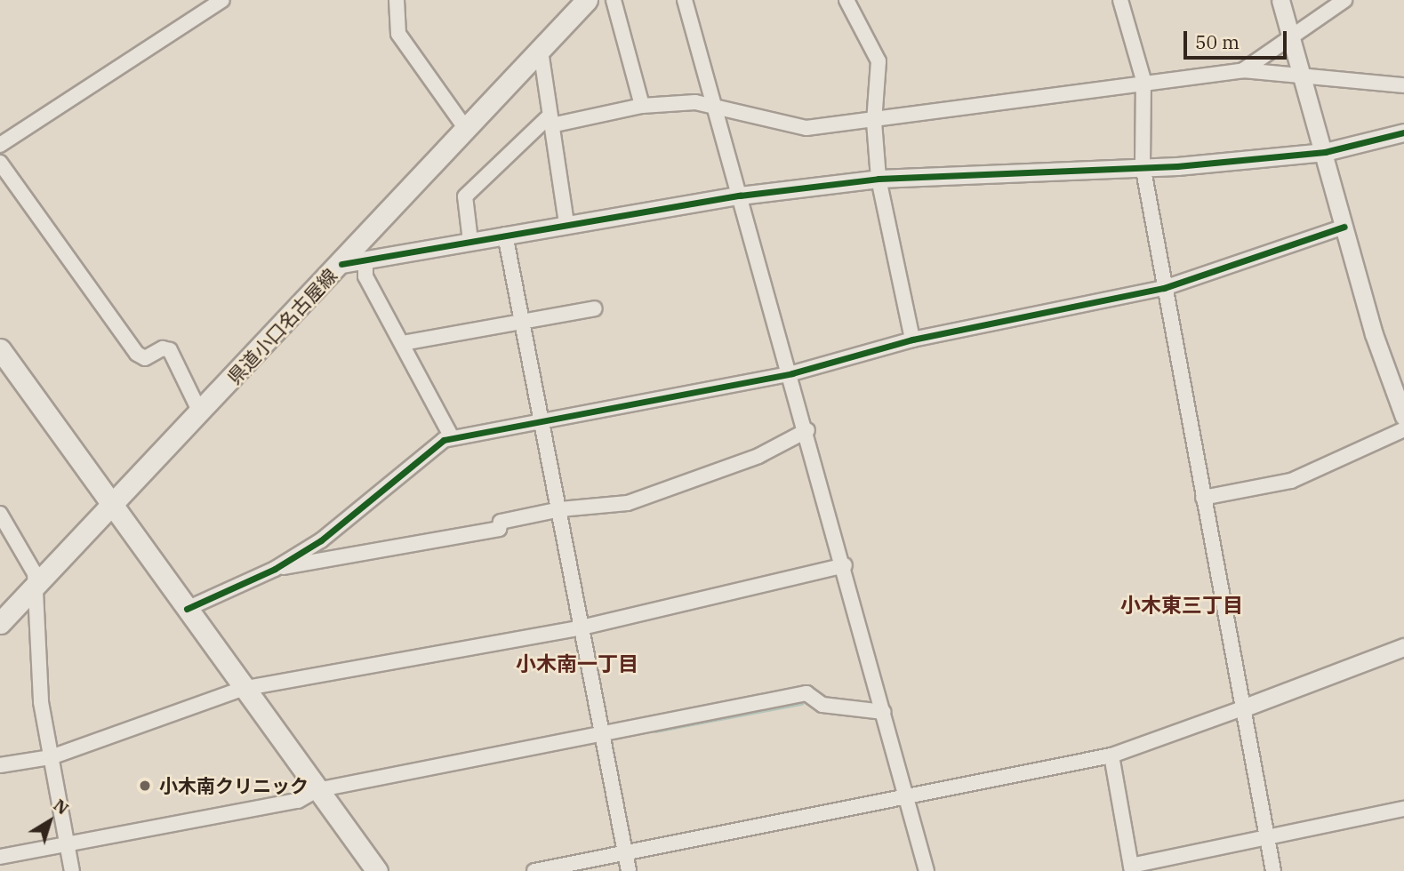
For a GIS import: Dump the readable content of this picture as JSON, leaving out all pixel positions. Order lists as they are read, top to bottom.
{
  "streets": {
    "main road": ["県道小口名古屋線"]
  },
  "districts": ["小木東三丁目", "小木南一丁目"],
  "places": ["小木南クリニック"],
  "scale_bar": "50 m",
  "north": "top right"
}
